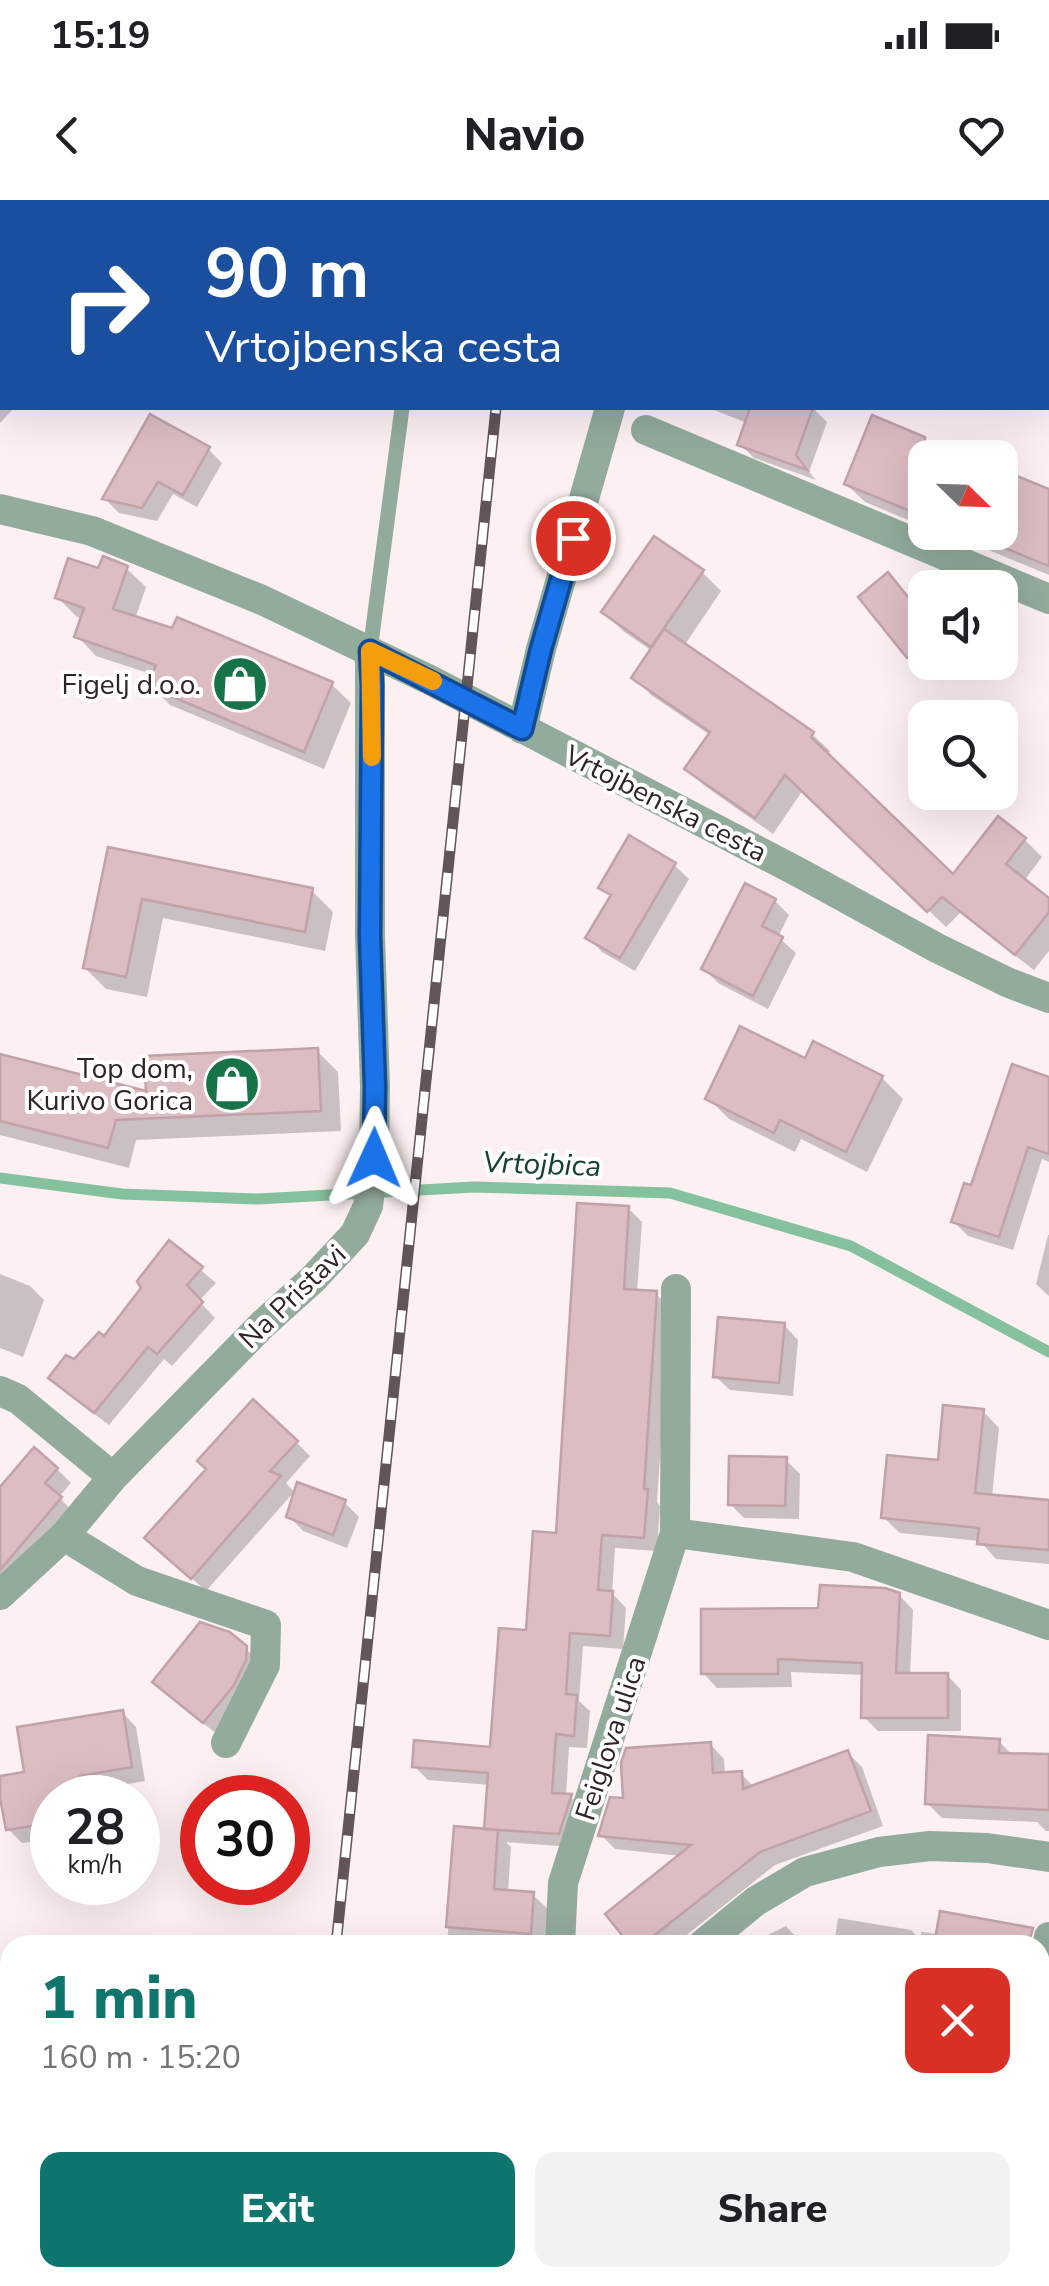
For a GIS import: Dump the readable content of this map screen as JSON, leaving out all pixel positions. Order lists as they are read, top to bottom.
{
  "streets": {
    "street": ["Vrtojbenska cesta", "Na Pristavi", "Feiglova ulica"]
  },
  "crossings": [
    ["Vrtojbenska cesta", "Na Pristavi"]
  ],
  "water": ["Vrtojbica"],
  "places": {
    "shop": ["Figelj d.o.o.", "Top dom, Kurivo Gorica"]
  },
  "north": "bottom right",
  "page": {
    "status": "15:19",
    "header": "Navio",
    "turn": ["90 m", "Vrtojbenska cesta"],
    "speed": "28 km/h",
    "limit": "30",
    "heading": ["1 min", "160 m · 15:20"],
    "buttons": ["Exit", "Share"]
  }
}
